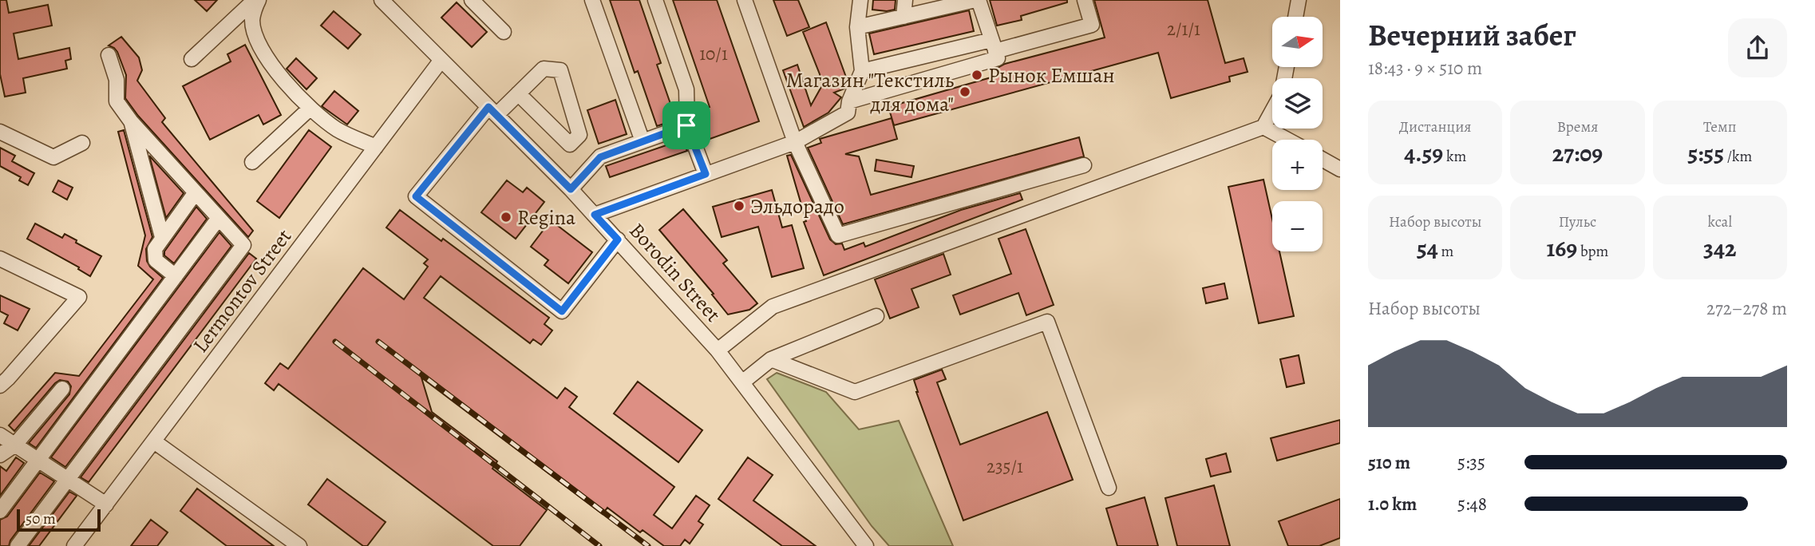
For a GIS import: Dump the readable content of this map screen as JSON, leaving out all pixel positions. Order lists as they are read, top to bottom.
{
  "streets": {
    "street": ["Borodin Street", "Lermontov Street"]
  },
  "crossings": [
    ["Borodin Street", "Lermontov Street"]
  ],
  "places": [
    "Рынок Емшан",
    "Магазин \"Текстиль для дома\"",
    "Эльдорадо",
    "Regina"
  ],
  "house_numbers": ["2/1/1", "10/1", "235/1"],
  "scale_bar": "50 m",
  "north": "right",
  "page": {
    "heading": ["Вечерний забег", "18:43 · 9 × 510 m"],
    "map_buttons": ["+", "−"],
    "stats": [
      ["Дистанция", "4.59 km"],
      ["Время", "27:09"],
      ["Темп", "5:55 /km"],
      ["Набор высоты", "54 m"],
      ["Пульс", "169 bpm"],
      ["kcal", "342"]
    ],
    "chart": ["Набор высоты", "272–278 m"],
    "list": [
      {
        "name": "510 m",
        "note": "5:35"
      },
      {
        "name": "1.0 km",
        "note": "5:48"
      }
    ],
    "scale": "50 m"
  }
}
